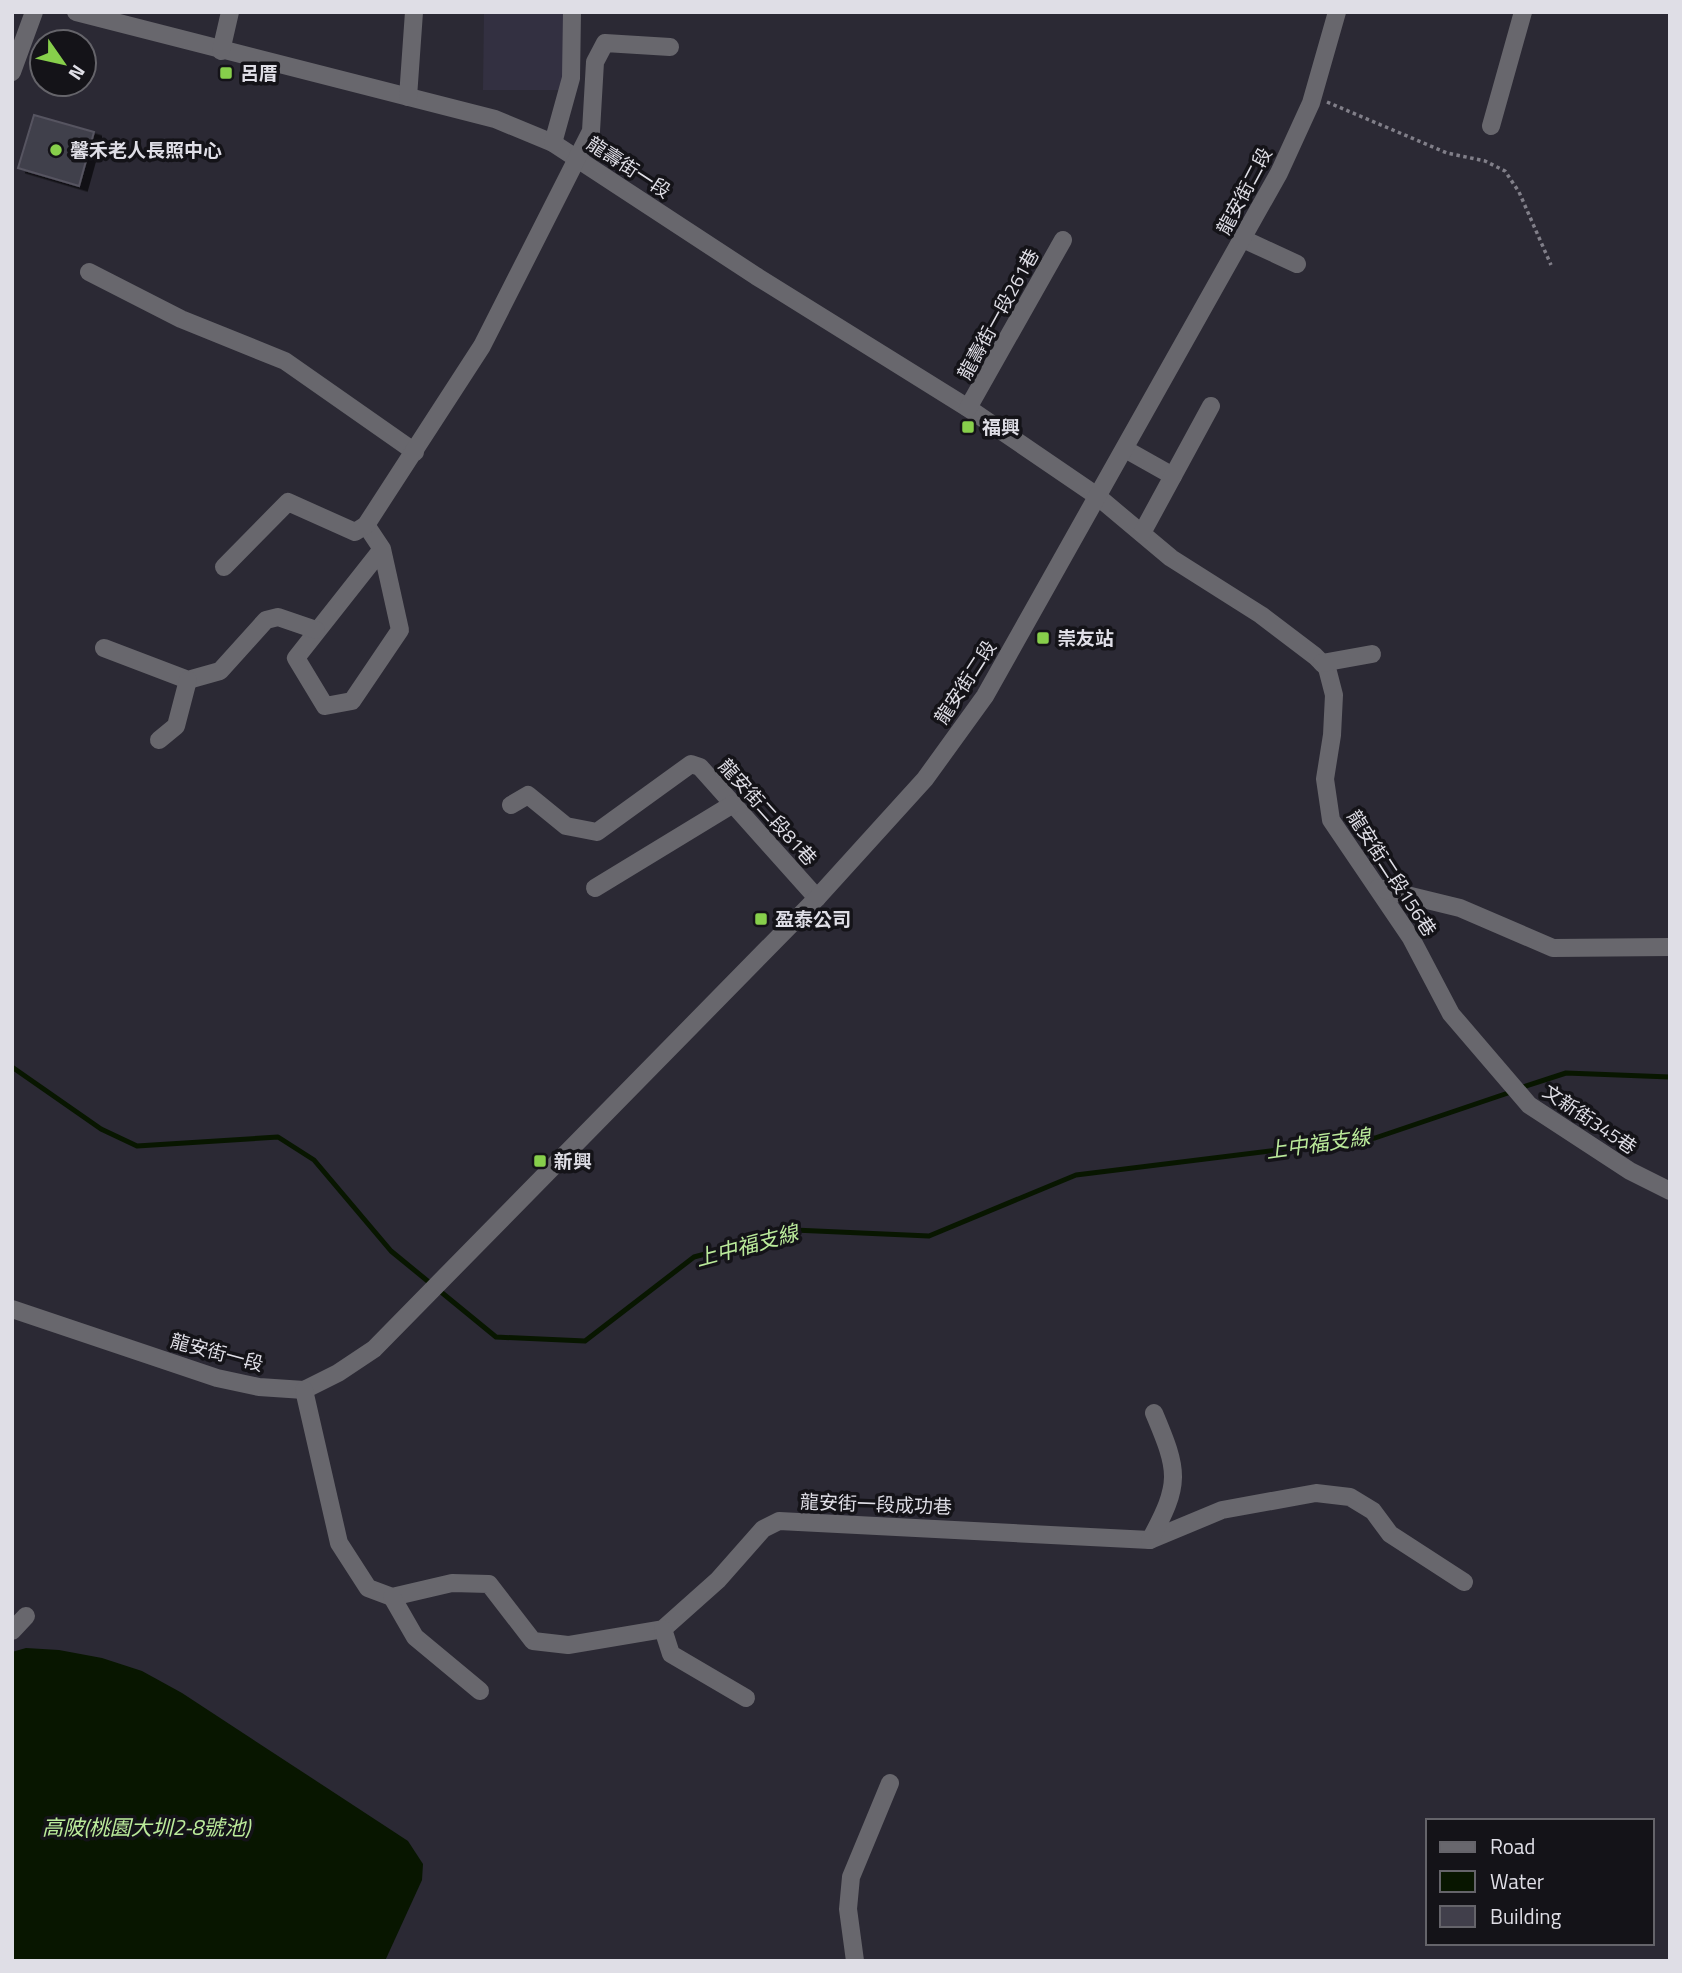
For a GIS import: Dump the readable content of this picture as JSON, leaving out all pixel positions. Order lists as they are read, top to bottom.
{
  "streets": {
    "street": [
      "龍壽街一段",
      "龍安街二段",
      "龍壽街一段261巷",
      "龍安街二段81巷",
      "龍安街二段156巷",
      "文新街345巷",
      "龍安街一段",
      "龍安街一段成功巷"
    ]
  },
  "crossings": [
    ["龍壽街一段", "龍安街二段"],
    ["龍壽街一段", "龍壽街一段261巷"],
    ["龍安街二段", "龍安街二段81巷"],
    ["龍安街二段", "龍安街一段"],
    ["龍安街二段156巷", "文新街345巷"]
  ],
  "water": ["上中福支線", "高陂(桃園大圳2-8號池)"],
  "places": {
    "transit": [
      "呂厝",
      "福興",
      "崇友站",
      "盈泰公司",
      "新興"
    ],
    "other": ["馨禾老人長照中心"]
  },
  "legend": ["Road", "Water", "Building"],
  "north": "bottom right"
}
